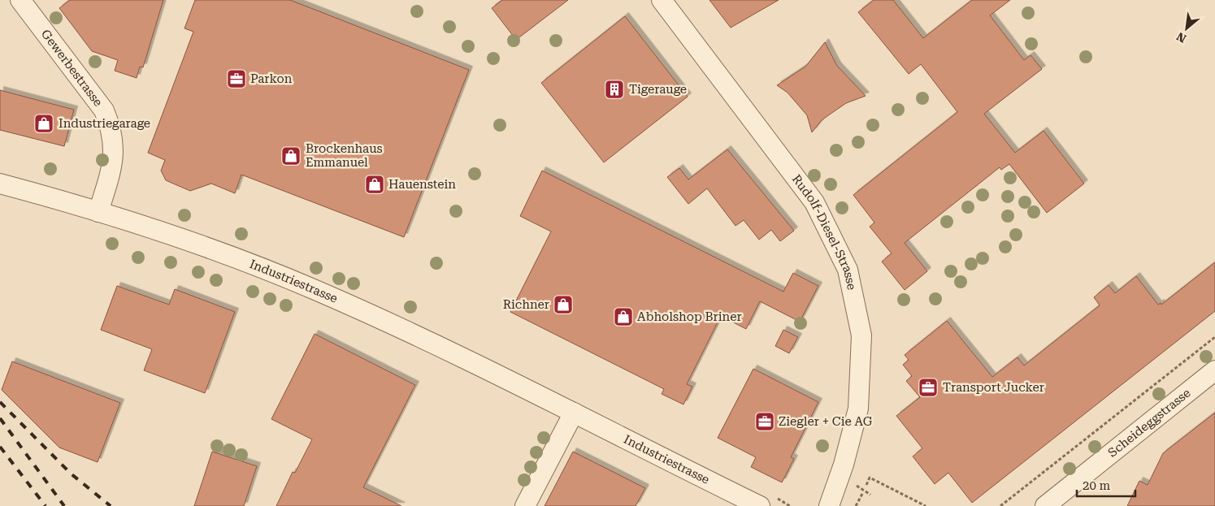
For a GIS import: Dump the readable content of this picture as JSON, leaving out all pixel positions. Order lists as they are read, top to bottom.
{
  "streets": {
    "street": [
      "Gewerbestrasse",
      "Rudolf-Diesel-Strasse",
      "Industriestrasse",
      "Scheideggstrasse"
    ]
  },
  "crossings": [
    ["Gewerbestrasse", "Industriestrasse"]
  ],
  "places": {
    "office": ["Parkon", "Transport Jucker", "Ziegler + Cie AG"],
    "building": ["Tigerauge"],
    "shop": [
      "Industriegarage",
      "Brockenhaus Emmanuel",
      "Hauenstein",
      "Richner",
      "Abholshop Briner"
    ]
  },
  "scale_bar": "20 m",
  "north": "bottom left"
}
